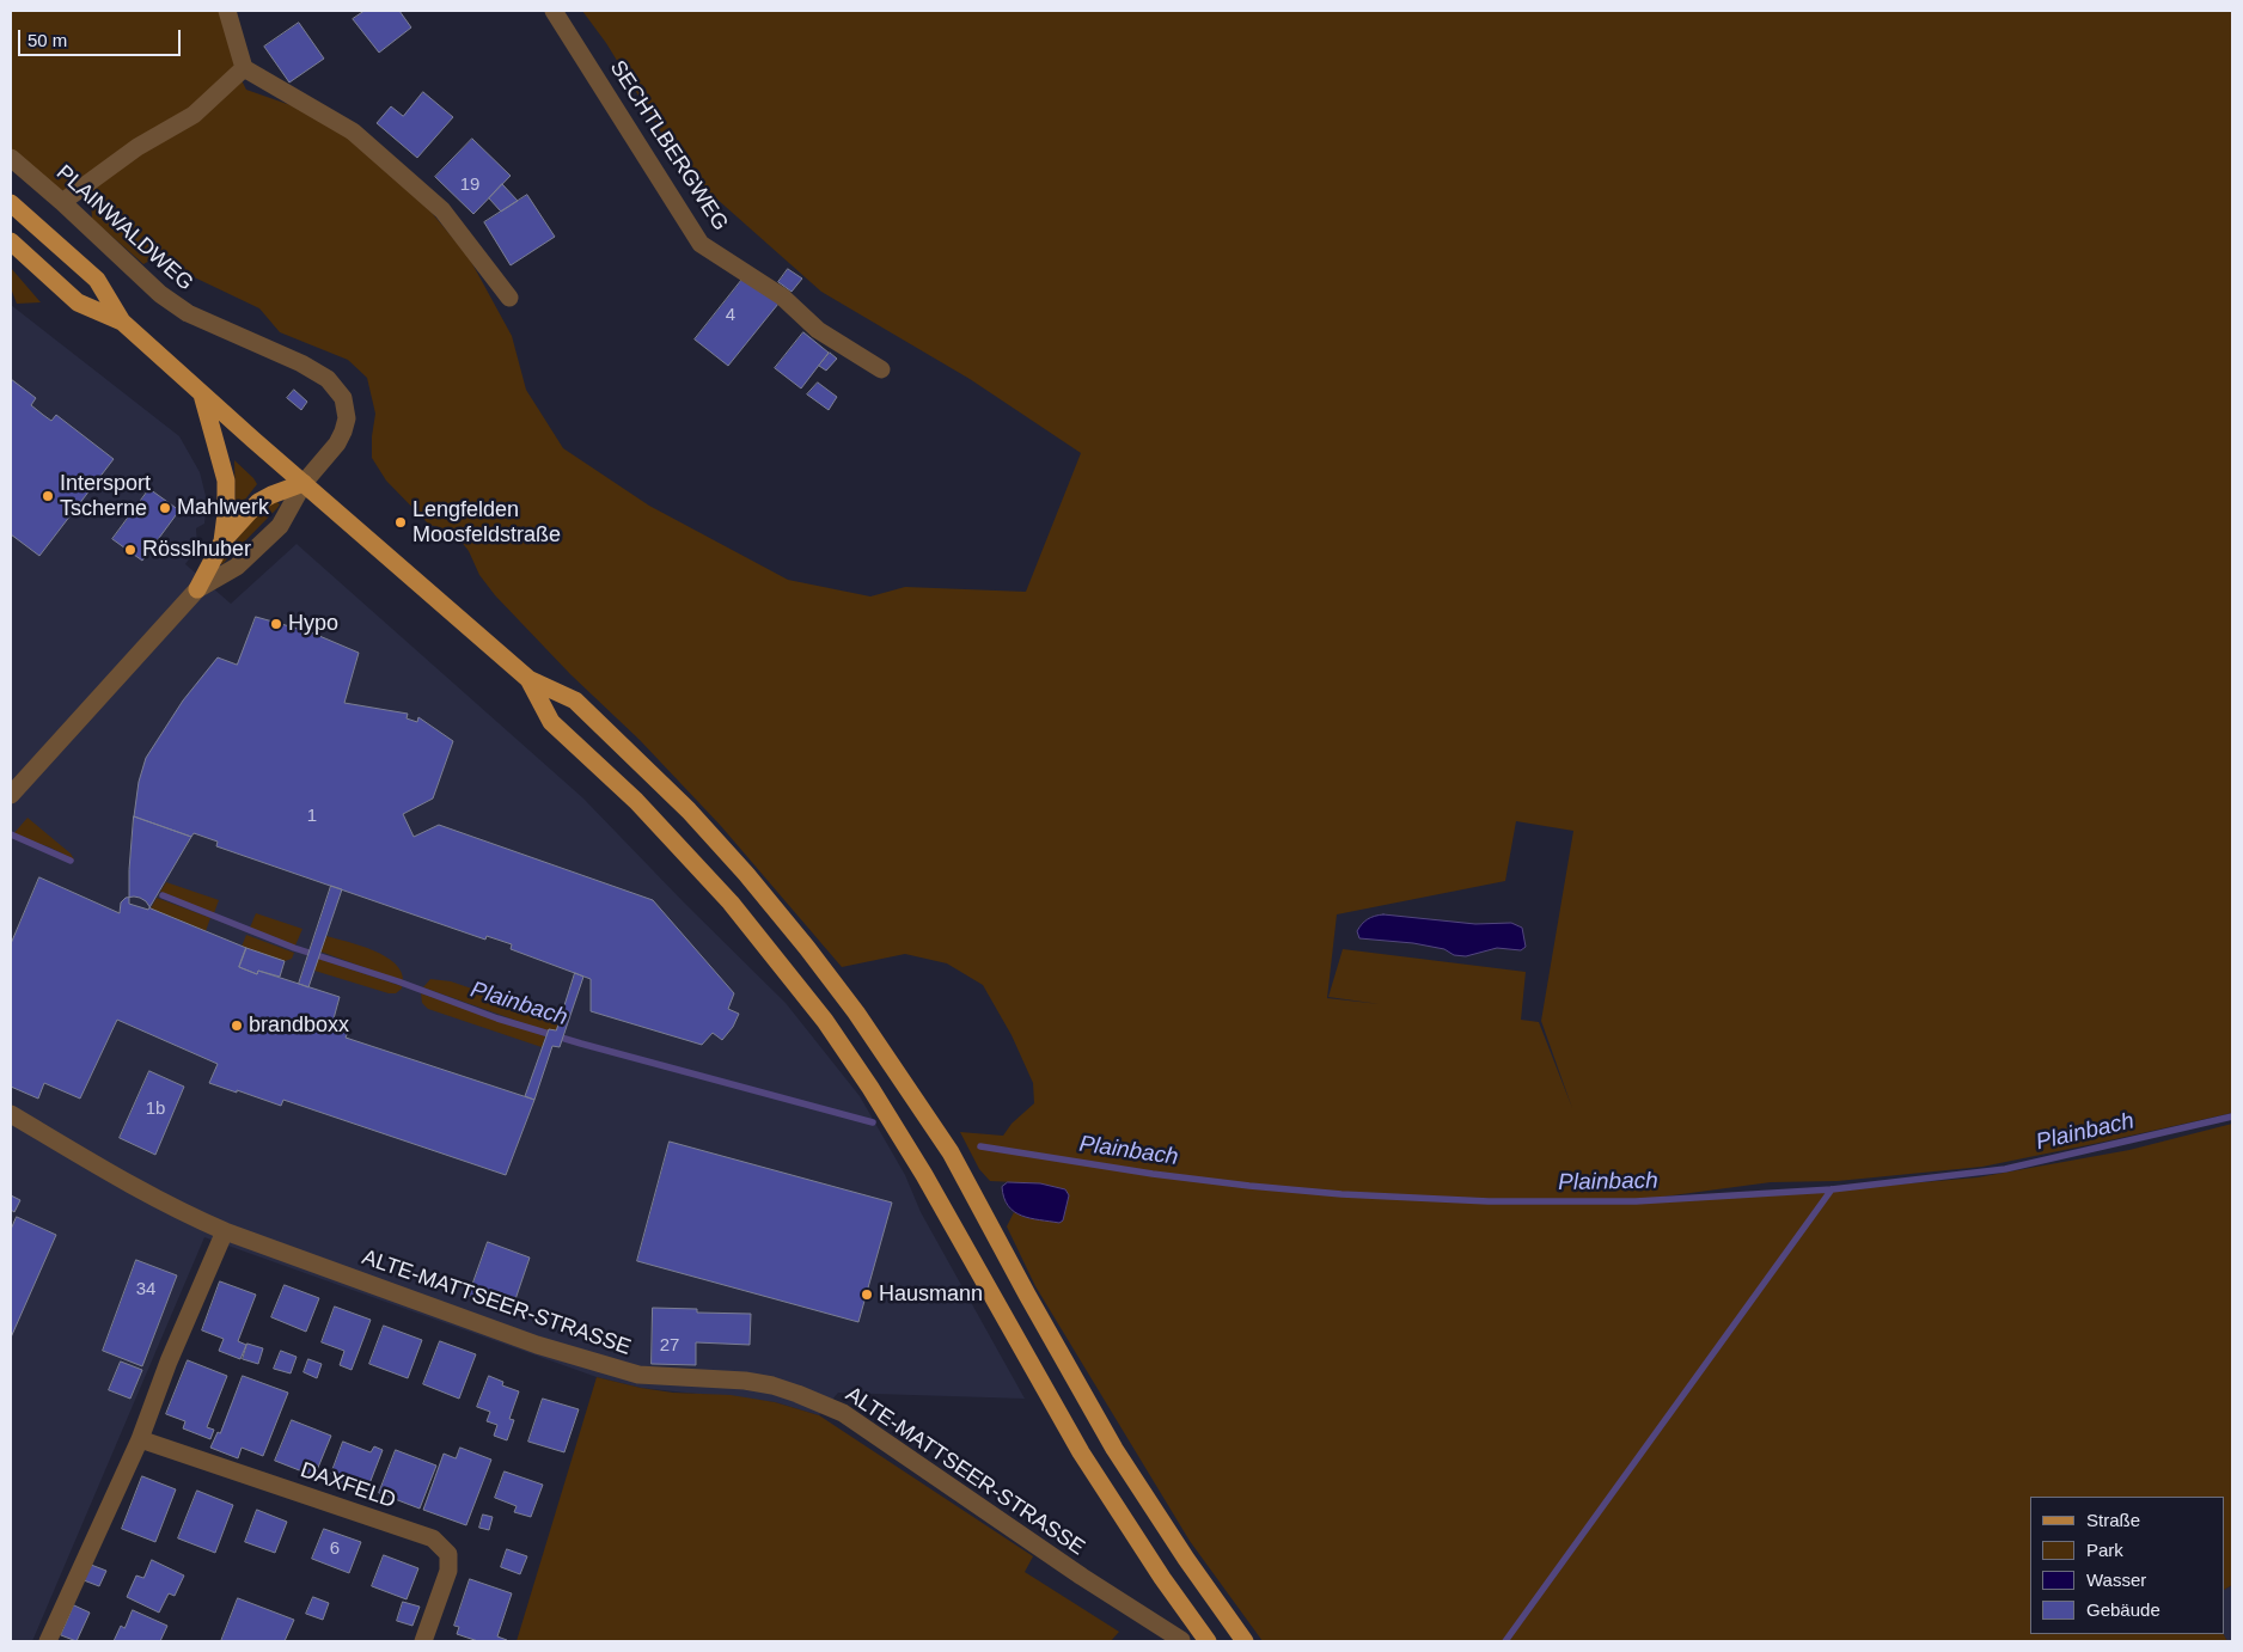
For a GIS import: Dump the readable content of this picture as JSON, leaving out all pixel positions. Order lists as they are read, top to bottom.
{
  "streets": {
    "street": [
      "SECHTLBERGWEG",
      "PLAINWALDWEG",
      "ALTE-MATTSEER-STRASSE",
      "DAXFELD"
    ]
  },
  "water": ["Plainbach"],
  "places": [
    "Intersport Tscherne",
    "Mahlwerk",
    "Lengfelden Moosfeldstraße",
    "Rösslhuber",
    "Hypo",
    "brandboxx",
    "Hausmann"
  ],
  "house_numbers": [
    "19",
    "4",
    "1",
    "1b",
    "34",
    "27",
    "6"
  ],
  "legend": [
    "Straße",
    "Park",
    "Wasser",
    "Gebäude"
  ],
  "scale_bar": "50 m"
}
